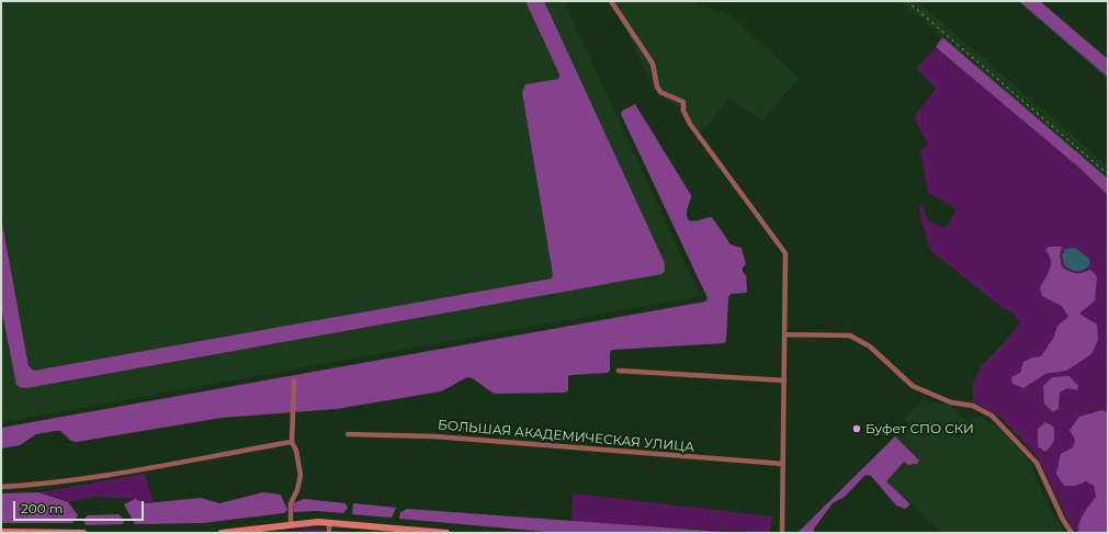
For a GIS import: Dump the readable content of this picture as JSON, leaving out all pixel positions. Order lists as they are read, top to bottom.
{
  "streets": {
    "street": ["БОЛЬШАЯ АКАДЕМИЧЕСКАЯ УЛИЦА"]
  },
  "places": ["Буфет СПО СКИ"],
  "scale_bar": "200 m"
}
